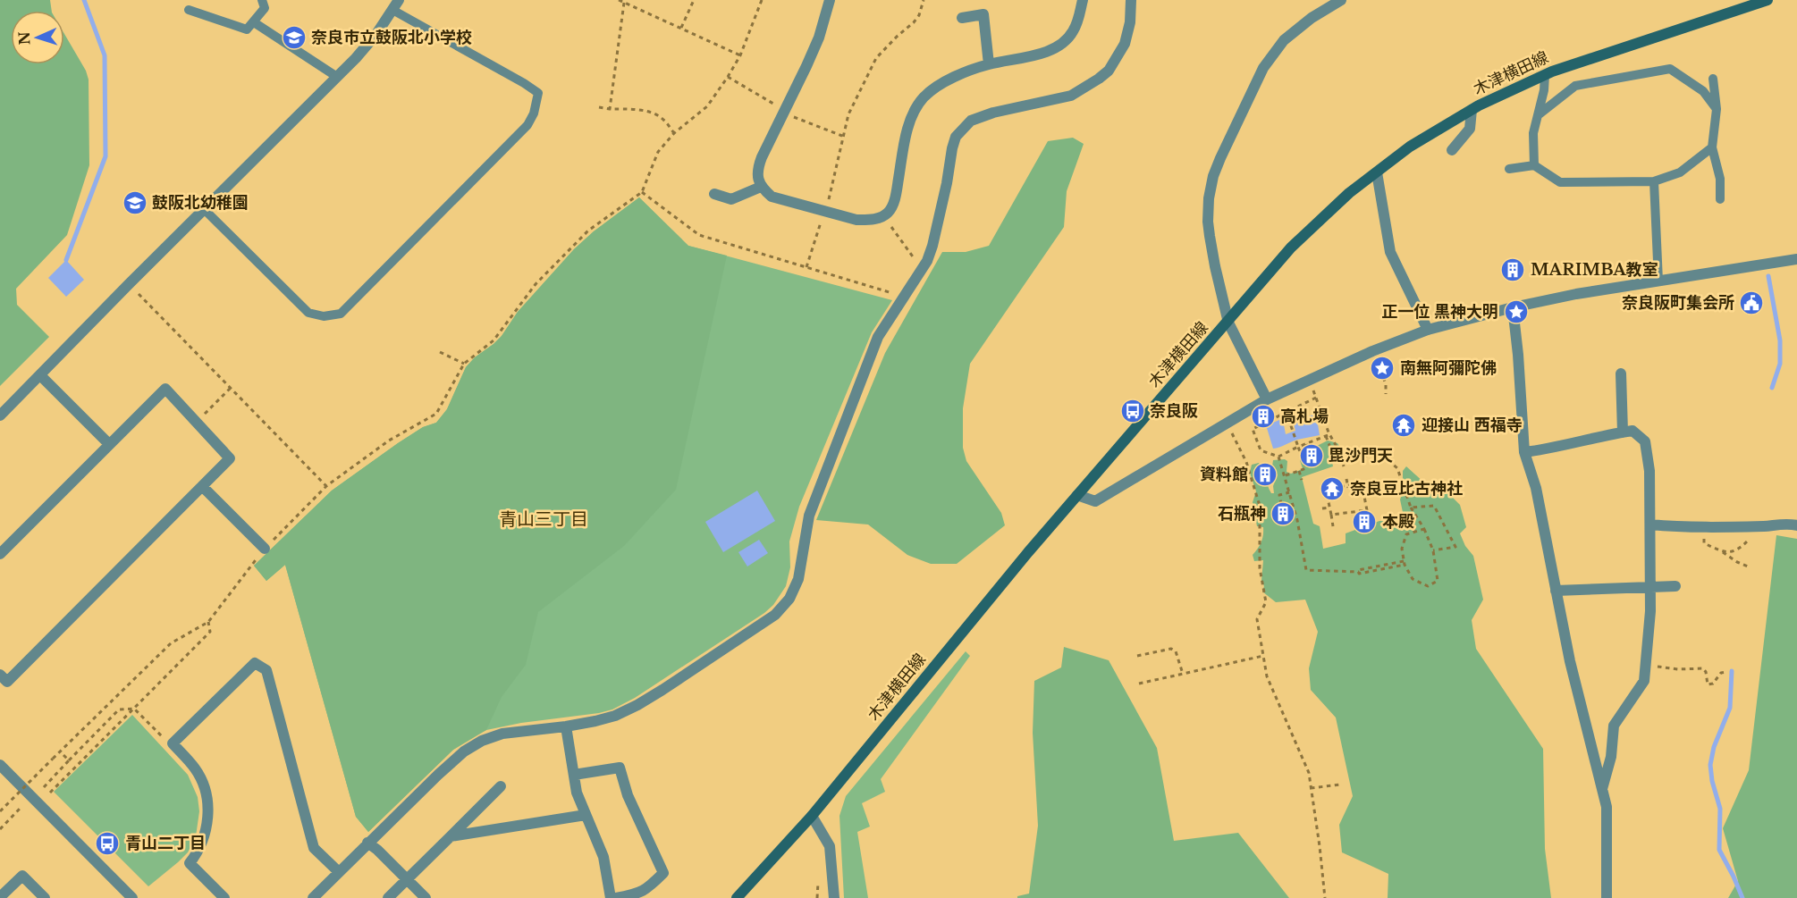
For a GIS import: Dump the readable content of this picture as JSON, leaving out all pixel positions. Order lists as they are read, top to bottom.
{
  "streets": {
    "main road": ["木津横田線"]
  },
  "districts": ["青山三丁目"],
  "places": {
    "school or university": ["奈良市立鼓阪北小学校", "鼓阪北幼稚園"],
    "building": [
      "MARIMBA教室",
      "高札場",
      "毘沙門天",
      "資料館",
      "石瓶神",
      "本殿"
    ],
    "public building": ["奈良阪町集会所"],
    "place": ["正一位 黒神大明", "南無阿彌陀佛"],
    "bus stop": ["奈良阪", "青山二丁目"],
    "temple": ["迎接山 西福寺", "奈良豆比古神社"]
  },
  "north": "left"
}
